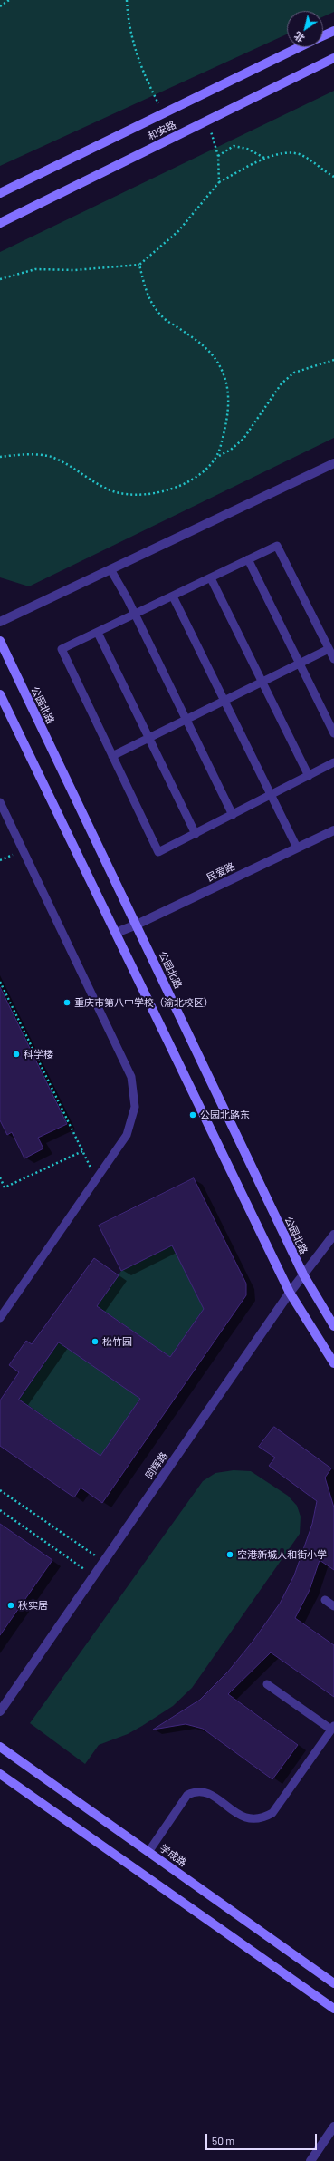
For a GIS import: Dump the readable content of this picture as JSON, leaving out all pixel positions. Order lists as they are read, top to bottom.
{
  "streets": {
    "main road": ["和安路", "公园北路", "学成路"],
    "street": ["民爱路", "同辉路"]
  },
  "crossings": [
    ["公园北路", "民爱路"],
    ["公园北路", "同辉路"]
  ],
  "places": [
    "重庆市第八中学校（渝北校区）",
    "科学楼",
    "公园北路东",
    "松竹园",
    "空港新城人和街小学",
    "秋实居"
  ],
  "scale_bar": "50 m",
  "north": "bottom left"
}
